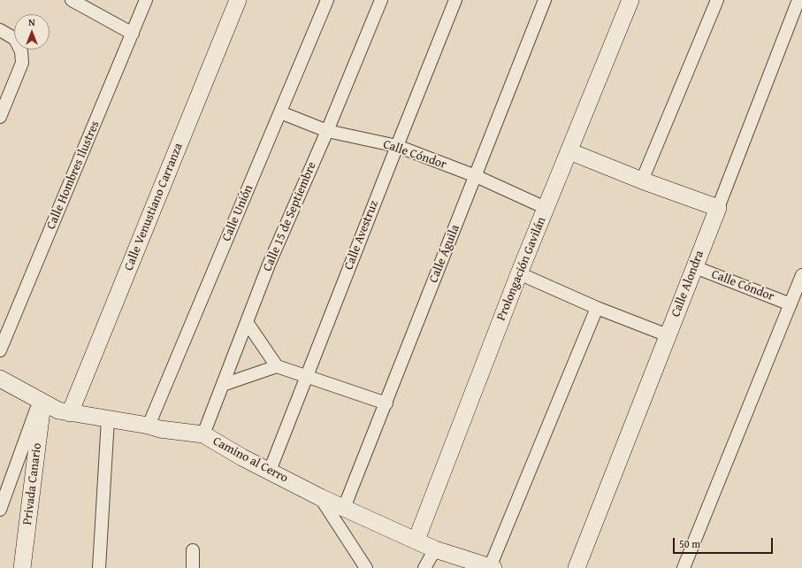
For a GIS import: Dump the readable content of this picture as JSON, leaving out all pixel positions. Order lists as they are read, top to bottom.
{
  "streets": {
    "main road": [
      "Calle Venustiano Carranza",
      "Prolongación Gavilán",
      "Calle Alondra",
      "Camino al Cerro",
      "Privada Canario"
    ],
    "street": [
      "Calle Cóndor",
      "Calle Hombres Ilustres",
      "Calle Unión",
      "Calle 15 de Septiembre",
      "Calle Avestruz",
      "Calle Águila"
    ]
  },
  "crossings": [
    ["Calle Cóndor", "Calle Unión"],
    ["Calle Cóndor", "Calle 15 de Septiembre"],
    ["Calle Cóndor", "Calle Avestruz"],
    ["Calle Cóndor", "Calle Águila"],
    ["Calle Cóndor", "Prolongación Gavilán"],
    ["Calle Cóndor", "Calle Alondra"],
    ["Calle Venustiano Carranza", "Camino al Cerro"],
    ["Calle Unión", "Camino al Cerro"],
    ["Calle 15 de Septiembre", "Camino al Cerro"],
    ["Calle Avestruz", "Camino al Cerro"],
    ["Calle Águila", "Camino al Cerro"],
    ["Prolongación Gavilán", "Camino al Cerro"],
    ["Camino al Cerro", "Privada Canario"]
  ],
  "scale_bar": "50 m",
  "north": "top"
}
